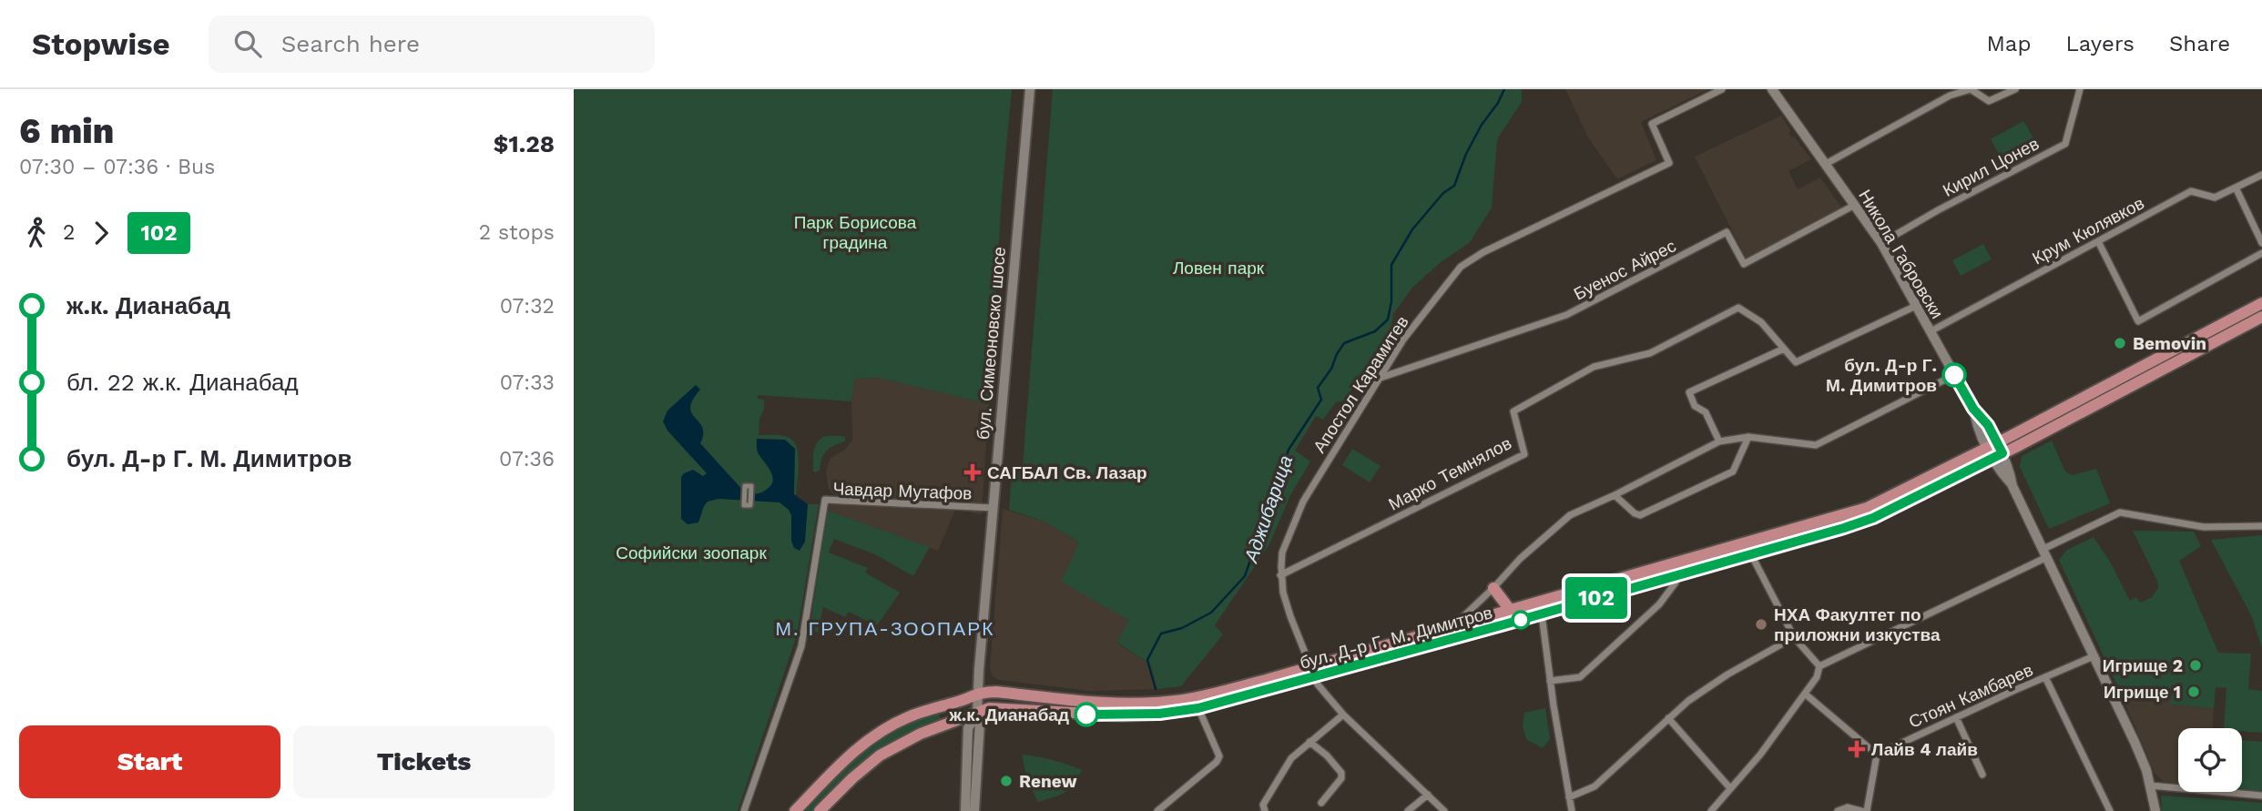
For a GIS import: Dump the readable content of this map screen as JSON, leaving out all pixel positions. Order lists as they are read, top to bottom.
{
  "streets": {
    "main road": ["бул. Симеоновско шосе", "бул. Д-р Г. М. Димитров"],
    "street": [
      "Кирил Цонев",
      "Крум Кюлявков",
      "Никола Габровски",
      "Буенос Айрес",
      "Апостол Карамитев",
      "Марко Темнялов",
      "Чавдар Мутафов",
      "Стоян Камбарев"
    ]
  },
  "crossings": [
    ["Кирил Цонев", "Никола Габровски"],
    ["Крум Кюлявков", "Никола Габровски"],
    ["Никола Габровски", "Буенос Айрес"],
    ["Никола Габровски", "бул. Д-р Г. М. Димитров"],
    ["Никола Габровски", "Стоян Камбарев"],
    ["Буенос Айрес", "Апостол Карамитев"],
    ["бул. Симеоновско шосе", "Чавдар Мутафов"],
    ["бул. Симеоновско шосе", "бул. Д-р Г. М. Димитров"],
    ["Апостол Карамитев", "Марко Темнялов"],
    ["Апостол Карамитев", "бул. Д-р Г. М. Димитров"]
  ],
  "districts": ["М. ГРУПА-ЗООПАРК"],
  "water": ["Аджибарица"],
  "parks": ["Парк Борисова градина", "Ловен парк", "Софийски зоопарк"],
  "places": {
    "other": [
      "Bemovin",
      "бул. Д-р Г. М. Димитров",
      "НХА Факултет по приложни изкуства",
      "Игрище 2",
      "Игрище 1",
      "ж.к. Дианабад",
      "Renew"
    ],
    "health": ["САГБАЛ Св. Лазар", "Лайв 4 лайв"]
  },
  "lines": ["bus line 102"],
  "page": {
    "header": "Stopwise",
    "search": "Search here",
    "nav": ["Map", "Layers", "Share"],
    "heading": ["6 min", "07:30 – 07:36 · Bus", "$1.28"],
    "on_map": "102",
    "legs": ["2", "102", "2 stops"],
    "list": [
      {
        "name": "ж.к. Дианабад",
        "value": "07:32"
      },
      {
        "name": "бл. 22 ж.к. Дианабад",
        "value": "07:33"
      },
      {
        "name": "бул. Д-р Г. М. Димитров",
        "value": "07:36"
      }
    ],
    "buttons": ["Start", "Tickets"]
  }
}
